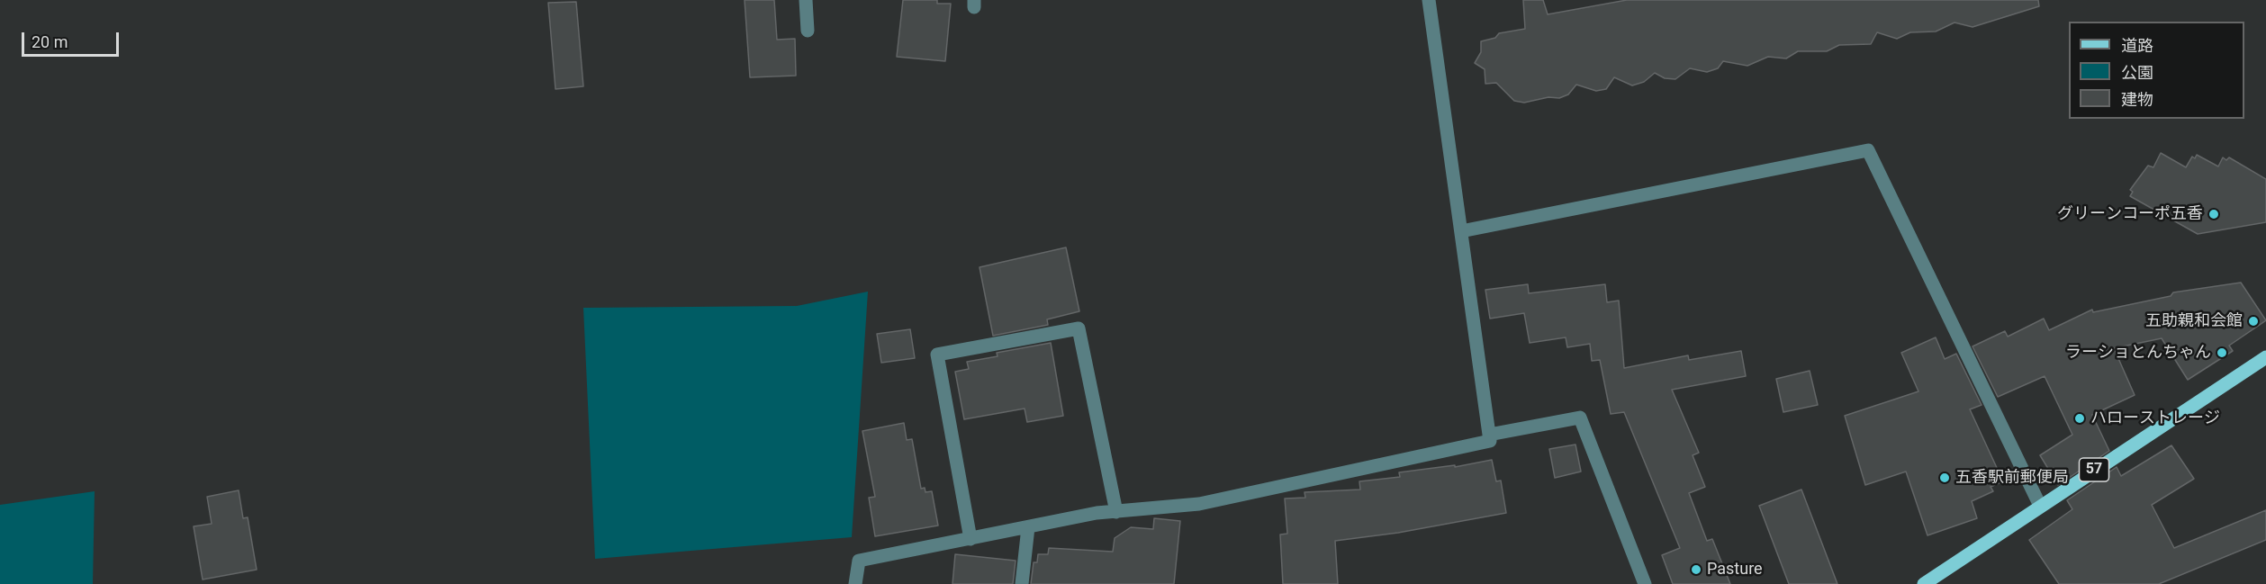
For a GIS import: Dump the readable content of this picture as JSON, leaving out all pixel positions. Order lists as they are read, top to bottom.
{
  "streets": {
    "main road": ["57"]
  },
  "places": [
    "グリーンコーポ五香",
    "五助親和会館",
    "ラーショとんちゃん",
    "ハローストレージ",
    "五香駅前郵便局",
    "Pasture"
  ],
  "legend": ["道路", "公園", "建物"],
  "scale_bar": "20 m"
}
